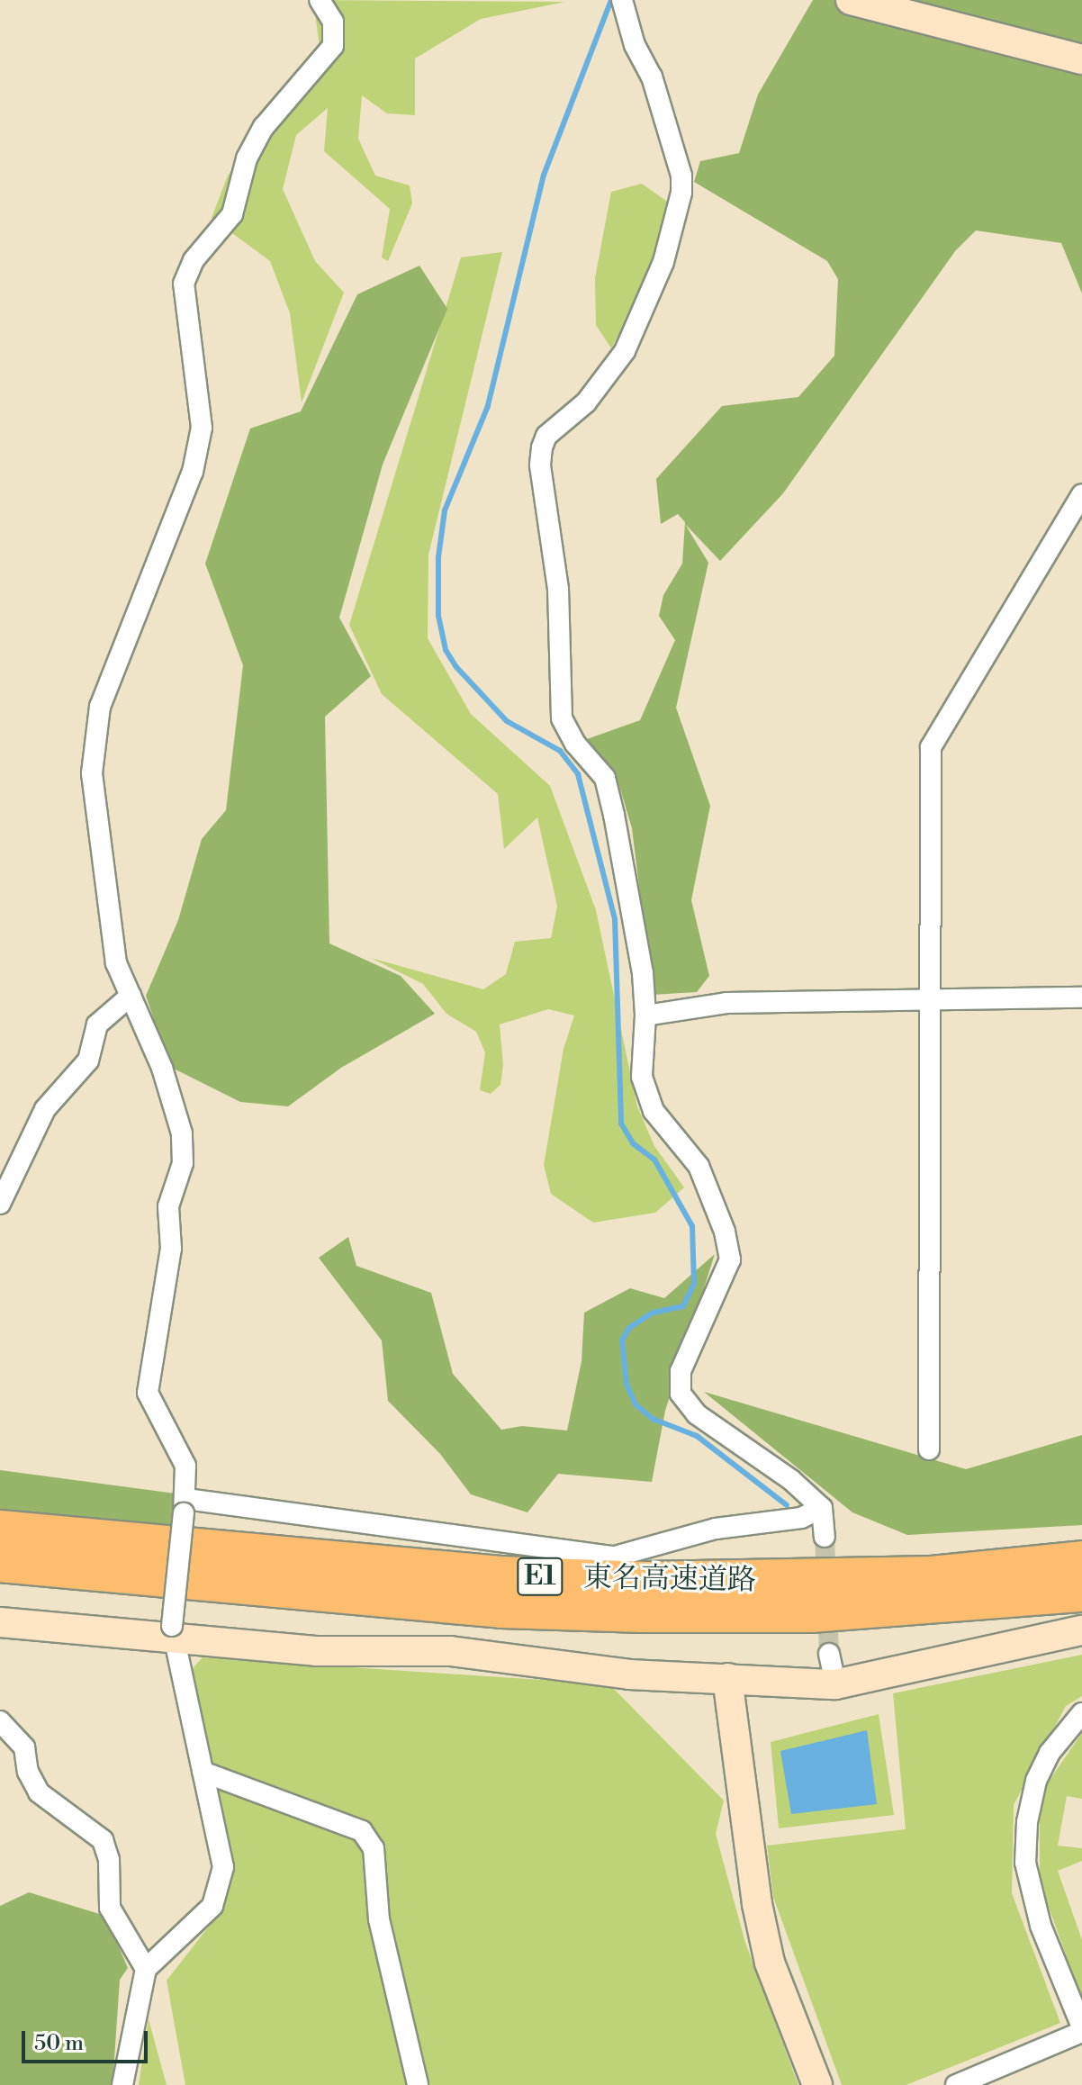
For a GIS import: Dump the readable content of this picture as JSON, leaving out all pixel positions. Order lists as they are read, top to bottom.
{
  "streets": {
    "highway": ["E1", "東名高速道路"]
  },
  "scale_bar": "50 m"
}
